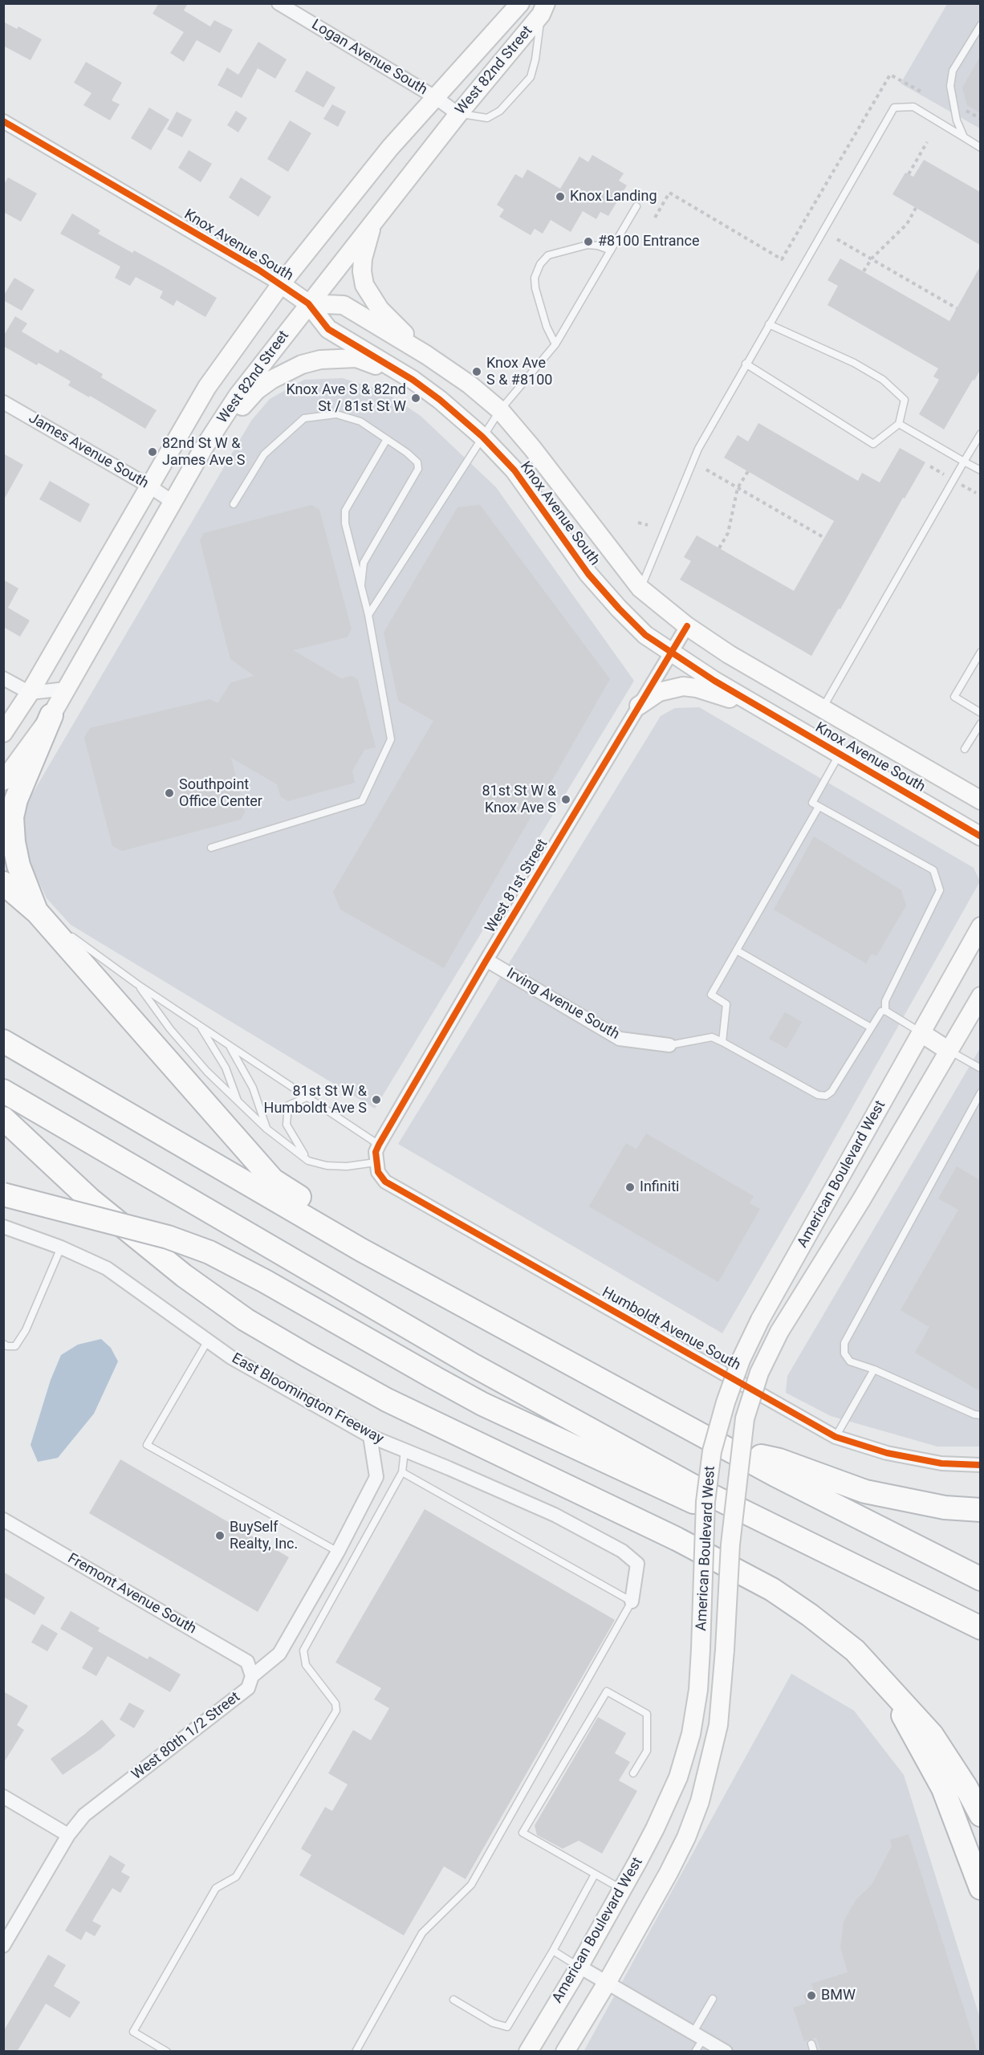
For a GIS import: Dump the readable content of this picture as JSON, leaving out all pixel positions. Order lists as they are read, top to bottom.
{
  "streets": {
    "street": [
      "Logan Avenue South",
      "West 82nd Street",
      "Knox Avenue South",
      "James Avenue South",
      "West 81st Street",
      "Irving Avenue South",
      "American Boulevard West",
      "Humboldt Avenue South",
      "East Bloomington Freeway",
      "Fremont Avenue South",
      "West 80th 1/2 Street"
    ]
  },
  "crossings": [
    ["Logan Avenue South", "West 82nd Street"],
    ["West 82nd Street", "Knox Avenue South"],
    ["West 82nd Street", "James Avenue South"],
    ["Knox Avenue South", "West 81st Street"],
    ["West 81st Street", "Irving Avenue South"],
    ["West 81st Street", "Humboldt Avenue South"],
    ["East Bloomington Freeway", "West 80th 1/2 Street"],
    ["Fremont Avenue South", "West 80th 1/2 Street"]
  ],
  "places": [
    "Knox Landing",
    "#8100 Entrance",
    "Knox Ave S & #8100",
    "Knox Ave S & 82nd St / 81st St W",
    "82nd St W & James Ave S",
    "Southpoint Office Center",
    "81st St W & Knox Ave S",
    "81st St W & Humboldt Ave S",
    "Infiniti",
    "BuySelf Realty, Inc.",
    "BMW"
  ]
}
